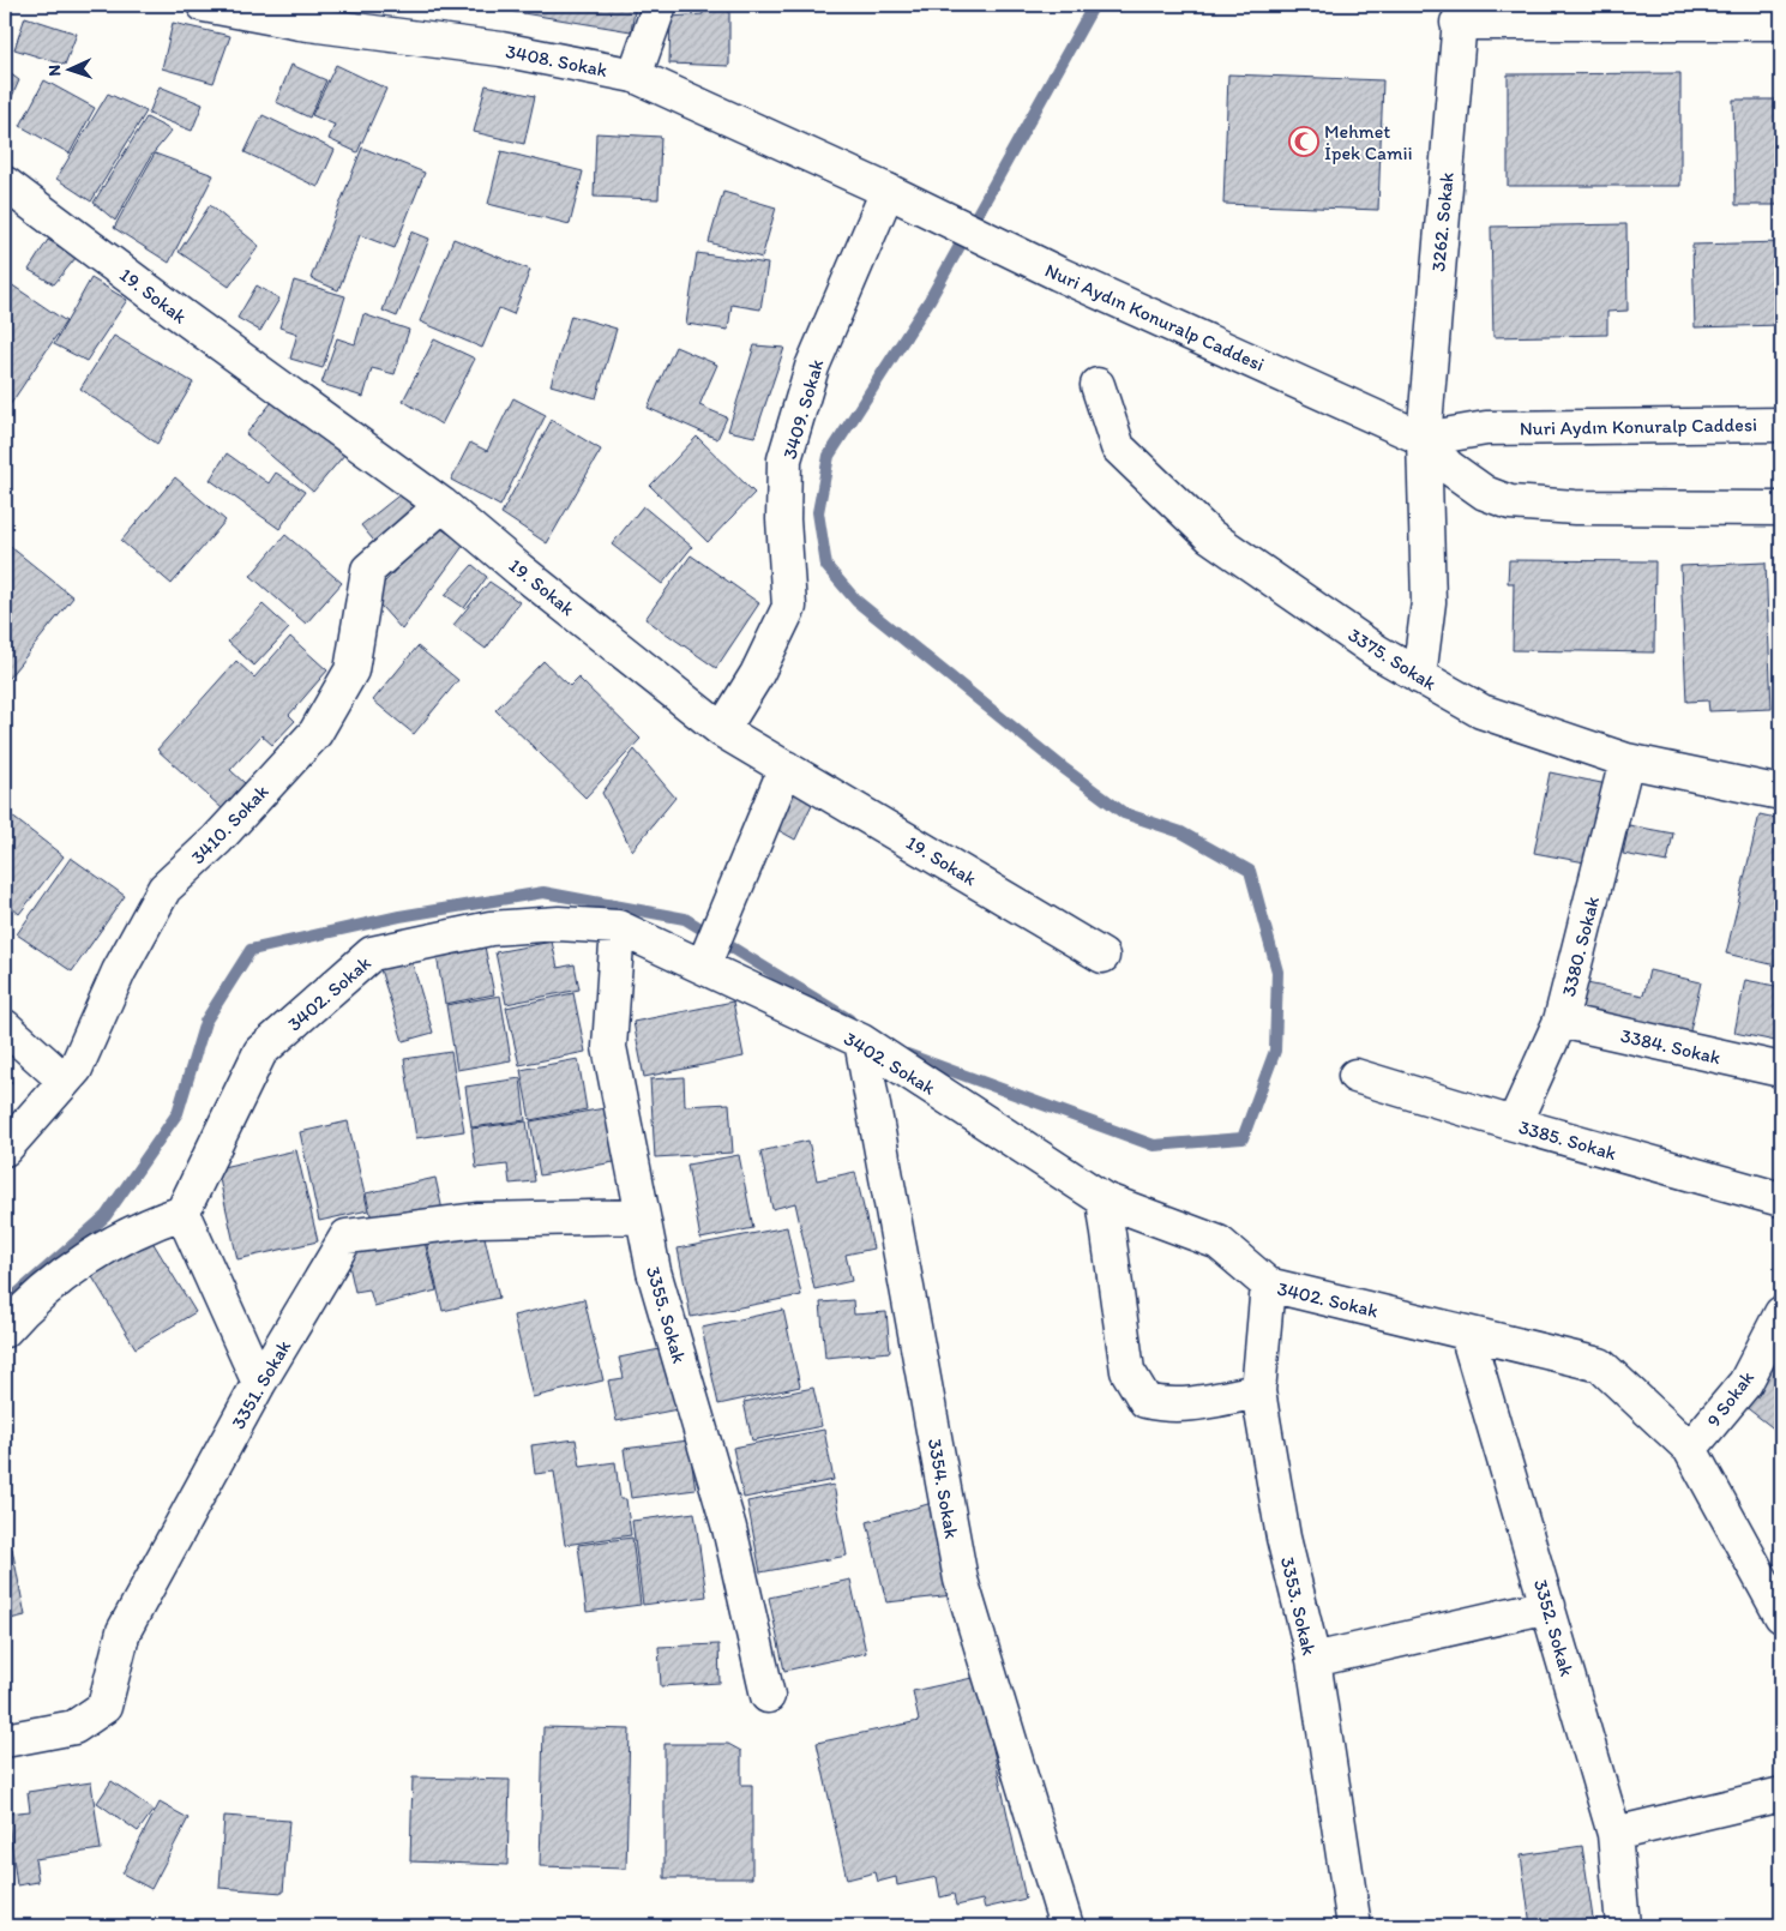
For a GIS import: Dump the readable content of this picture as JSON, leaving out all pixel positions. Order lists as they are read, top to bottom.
{
  "streets": {
    "street": [
      "3408. Sokak",
      "3262. Sokak",
      "19. Sokak",
      "Nuri Aydın Konuralp Caddesi",
      "3409. Sokak",
      "3375. Sokak",
      "3410. Sokak",
      "3380. Sokak",
      "3402. Sokak",
      "3384. Sokak",
      "3385. Sokak",
      "3355. Sokak",
      "3351. Sokak",
      "9 Sokak",
      "3354. Sokak",
      "3353. Sokak",
      "3352. Sokak"
    ]
  },
  "crossings": [
    ["3408. Sokak", "Nuri Aydın Konuralp Caddesi"],
    ["3408. Sokak", "3409. Sokak"],
    ["3262. Sokak", "Nuri Aydın Konuralp Caddesi"],
    ["3262. Sokak", "3375. Sokak"],
    ["19. Sokak", "3409. Sokak"],
    ["19. Sokak", "3410. Sokak"],
    ["Nuri Aydın Konuralp Caddesi", "3409. Sokak"],
    ["3375. Sokak", "3380. Sokak"],
    ["3380. Sokak", "3384. Sokak"],
    ["3380. Sokak", "3385. Sokak"],
    ["3402. Sokak", "3355. Sokak"],
    ["3402. Sokak", "9 Sokak"],
    ["3402. Sokak", "3354. Sokak"],
    ["3402. Sokak", "3353. Sokak"],
    ["3402. Sokak", "3352. Sokak"],
    ["3355. Sokak", "3351. Sokak"]
  ],
  "places": {
    "mosque": ["Mehmet İpek Camii"]
  },
  "north": "left"
}
